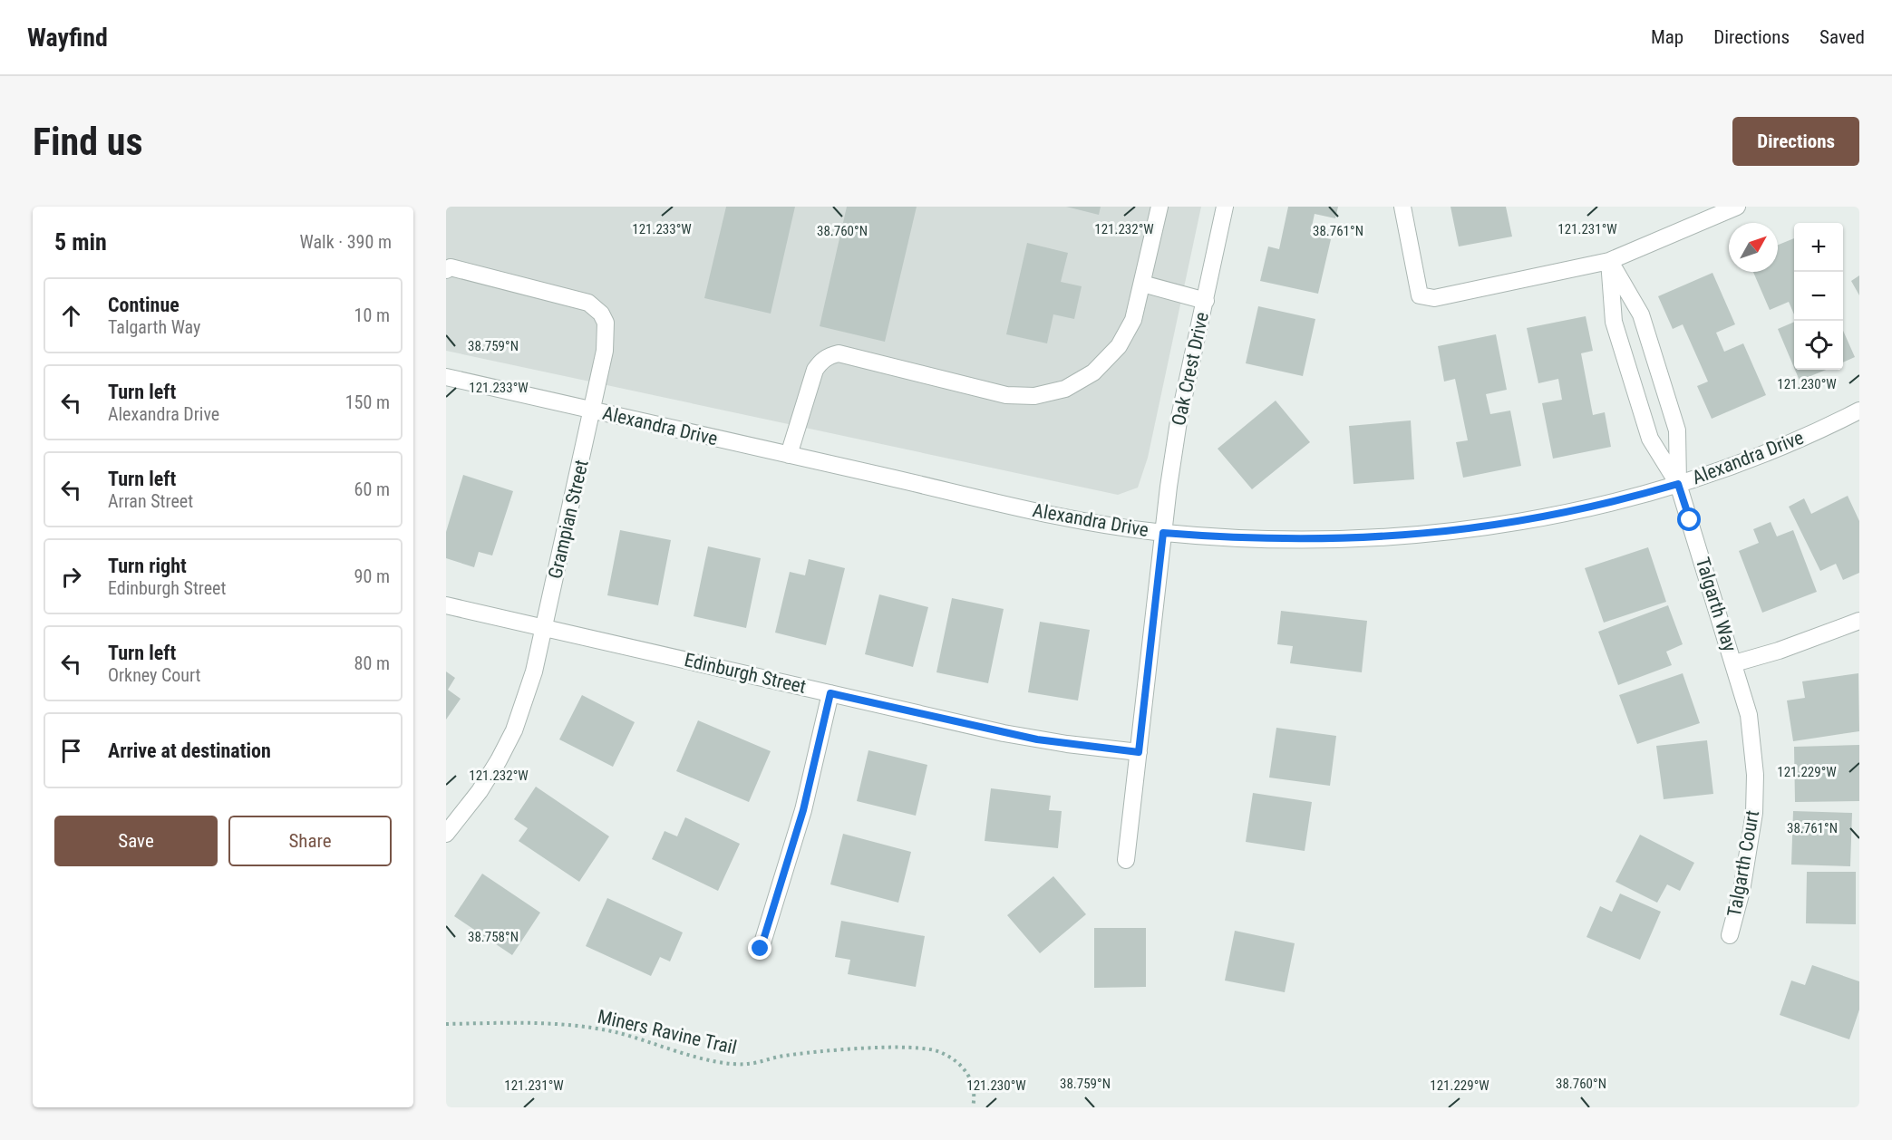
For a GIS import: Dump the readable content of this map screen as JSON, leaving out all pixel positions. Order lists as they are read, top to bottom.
{
  "streets": {
    "street": [
      "Oak Crest Drive",
      "Alexandra Drive",
      "Grampian Street",
      "Talgarth Way",
      "Edinburgh Street",
      "Talgarth Court"
    ],
    "path": ["Miners Ravine Trail"]
  },
  "crossings": [
    ["Oak Crest Drive", "Alexandra Drive"],
    ["Oak Crest Drive", "Edinburgh Street"],
    ["Alexandra Drive", "Grampian Street"],
    ["Alexandra Drive", "Talgarth Way"],
    ["Grampian Street", "Edinburgh Street"],
    ["Talgarth Way", "Talgarth Court"]
  ],
  "north": "top right",
  "page": {
    "header": "Wayfind",
    "nav": ["Map", "Directions", "Saved"],
    "buttons": [
      "Directions",
      ["Save", "Share"]
    ],
    "title": "Find us",
    "heading": ["5 min", "Walk · 390 m"],
    "map_buttons": ["+", "−"],
    "list": [
      ["Continue", "Talgarth Way", "10 m"],
      ["Turn left", "Alexandra Drive", "150 m"],
      ["Turn left", "Arran Street", "60 m"],
      ["Turn right", "Edinburgh Street", "90 m"],
      ["Turn left", "Orkney Court", "80 m"],
      "Arrive at destination"
    ]
  },
  "coordinates": [
    "121.233°W",
    "121.232°W",
    "121.231°W",
    "38.760°N",
    "38.761°N",
    "38.759°N",
    "121.230°W",
    "121.229°W",
    "38.758°N"
  ]
}
